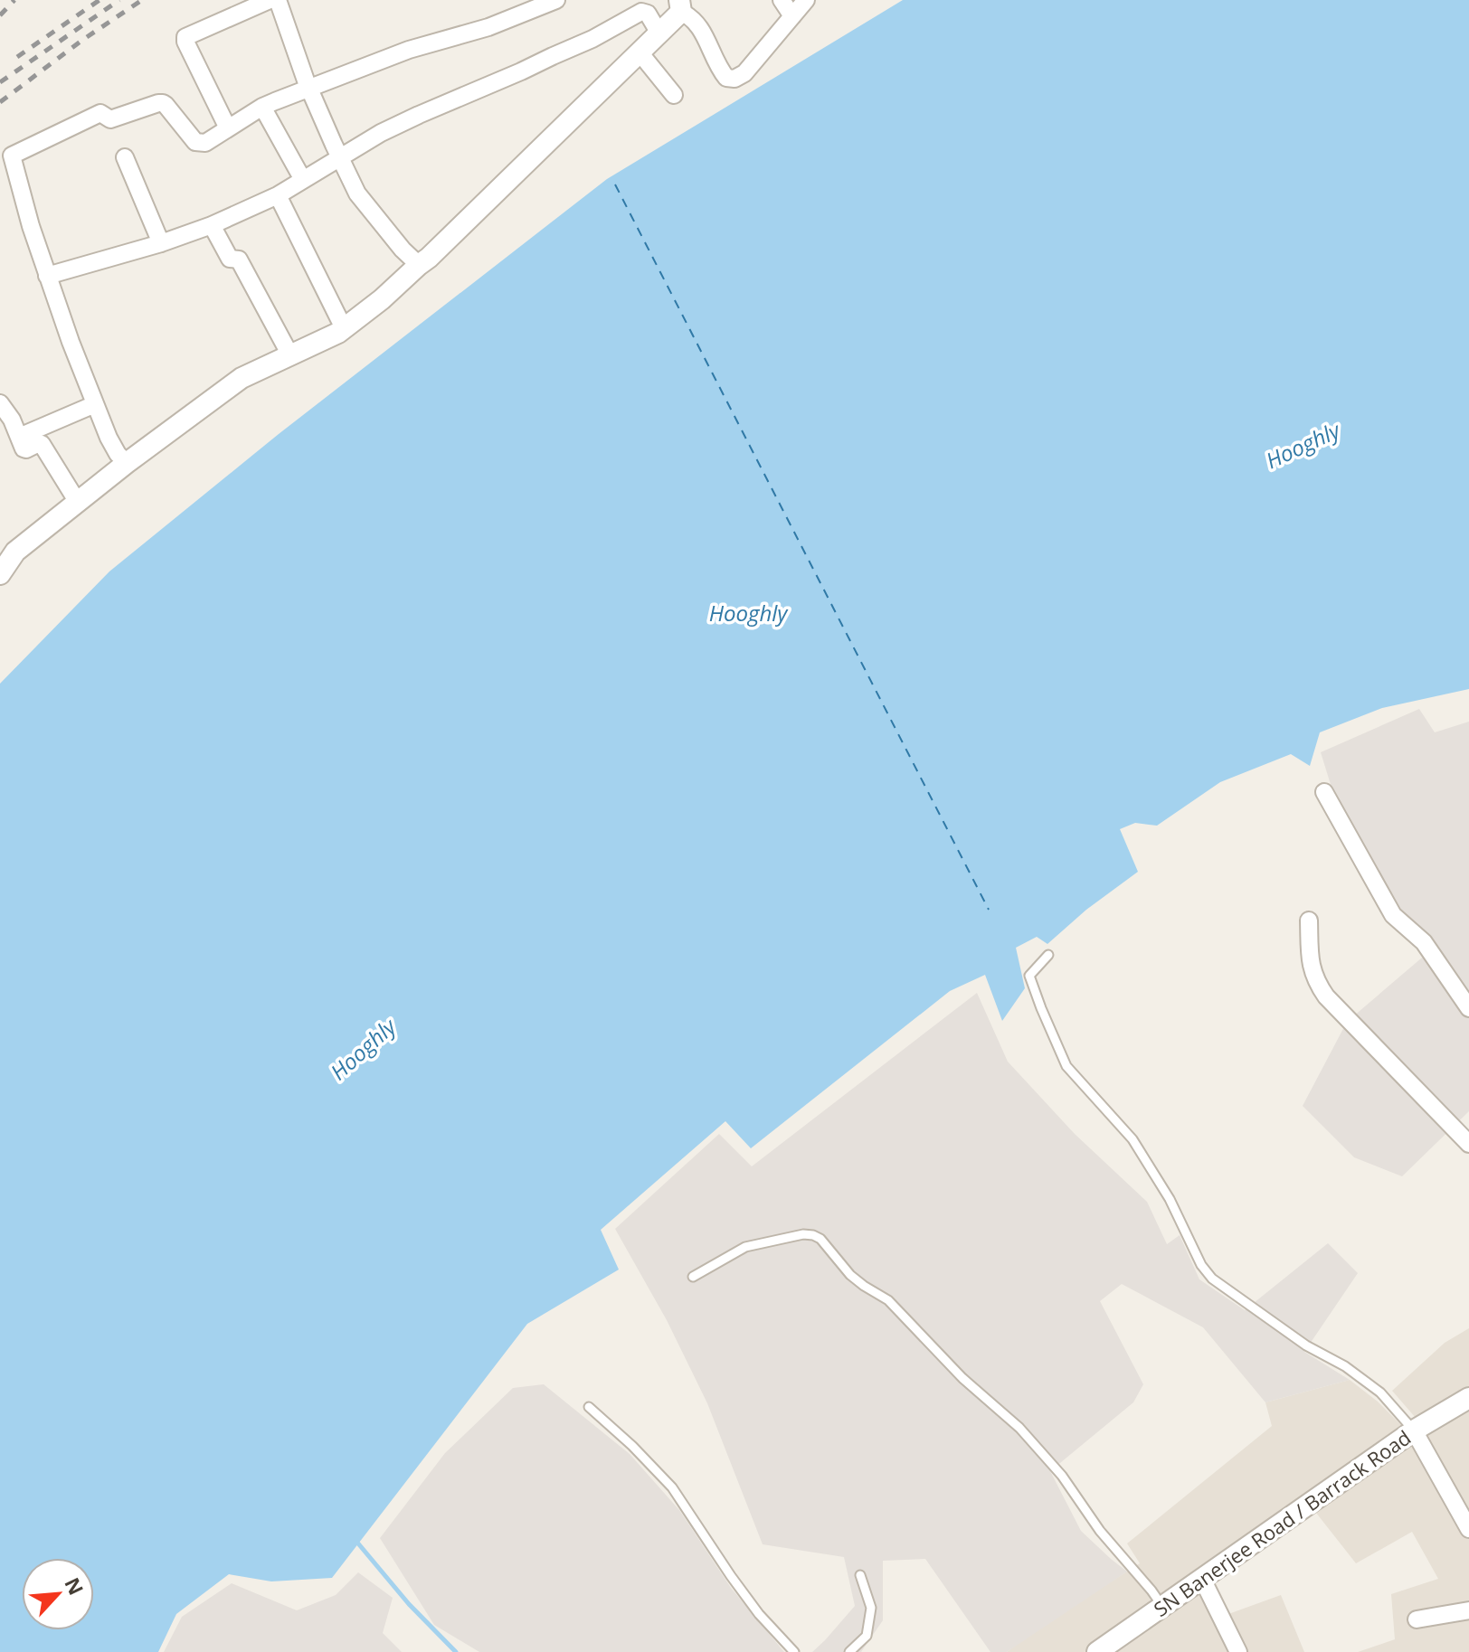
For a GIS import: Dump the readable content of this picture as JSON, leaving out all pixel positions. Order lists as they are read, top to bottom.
{
  "streets": {
    "street": ["SN Banerjee Road / Barrack Road"]
  },
  "water": ["Hooghly"],
  "north": "top right"
}
